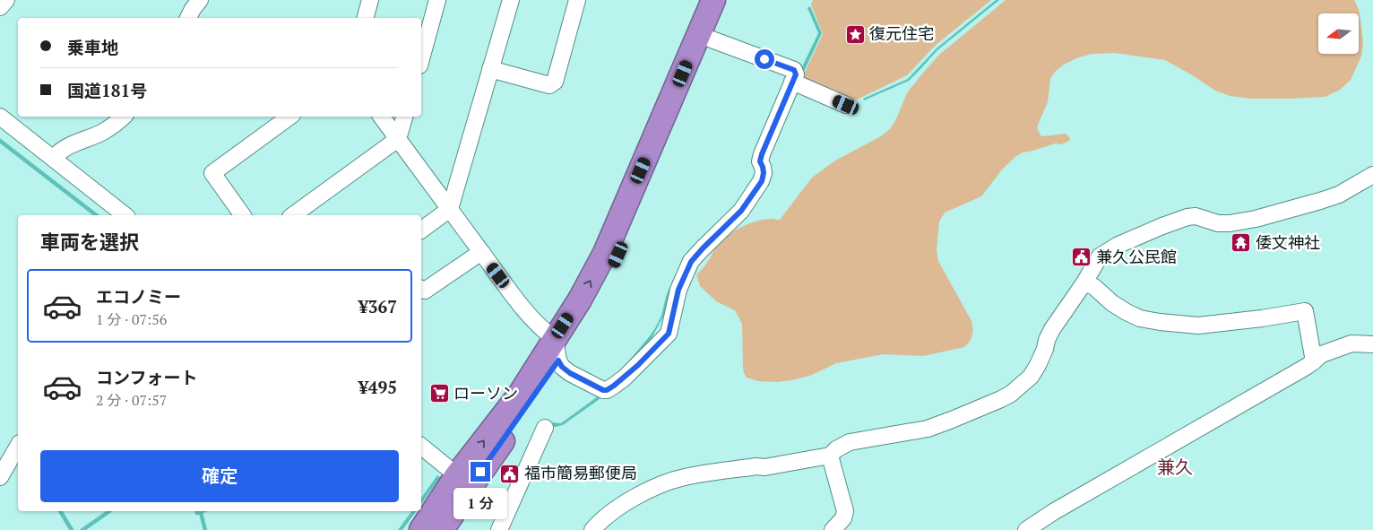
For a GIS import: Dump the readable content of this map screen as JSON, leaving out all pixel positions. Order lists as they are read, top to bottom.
{
  "districts": ["兼久"],
  "places": {
    "place": ["復元住宅"],
    "temple": ["倭文神社"],
    "public building": ["兼久公民館", "福市簡易郵便局"],
    "supermarket": ["ローソン"]
  },
  "north": "left",
  "page": {
    "banner": ["乗車地", "国道181号"],
    "heading": "車両を選択",
    "list": [
      {
        "name": "エコノミー",
        "note": "1 分 · 07:56",
        "value": "¥367"
      },
      {
        "name": "コンフォート",
        "note": "2 分 · 07:57",
        "value": "¥495"
      }
    ],
    "buttons": "確定",
    "bubble": "1 分"
  }
}
